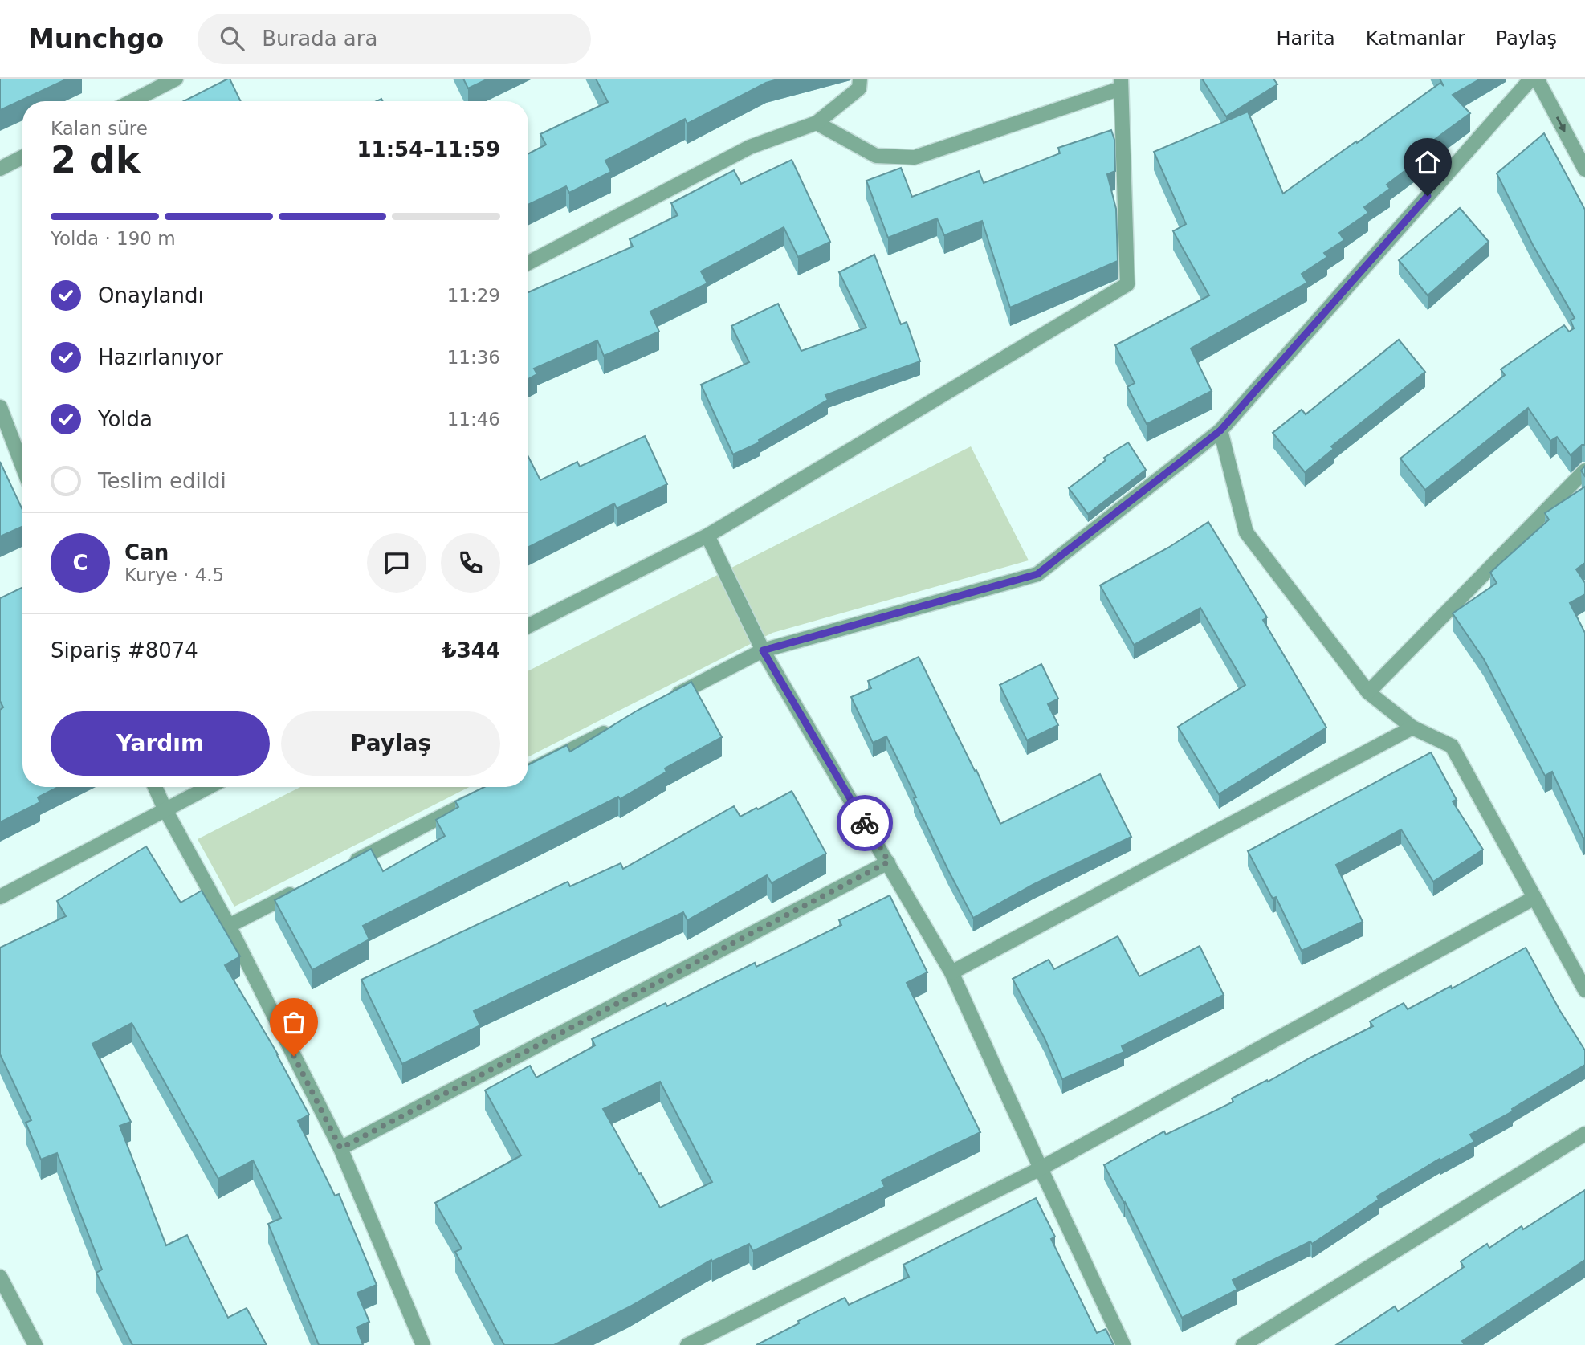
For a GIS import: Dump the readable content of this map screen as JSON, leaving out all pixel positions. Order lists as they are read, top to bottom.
{
  "page": {
    "header": "Munchgo",
    "search": "Burada ara",
    "nav": ["Harita", "Katmanlar", "Paylaş"],
    "heading": ["2 dk", "Kalan süre", "11:54–11:59"],
    "panel": [
      "Can",
      "Kurye · 4.5",
      "Sipariş #8074",
      "₺344"
    ],
    "bar": "Yolda · 190 m",
    "list": [
      ["Onaylandı", "11:29"],
      ["Hazırlanıyor", "11:36"],
      ["Yolda", "11:46"],
      "Teslim edildi"
    ],
    "round": "C",
    "buttons": ["Yardım", "Paylaş"]
  }
}
